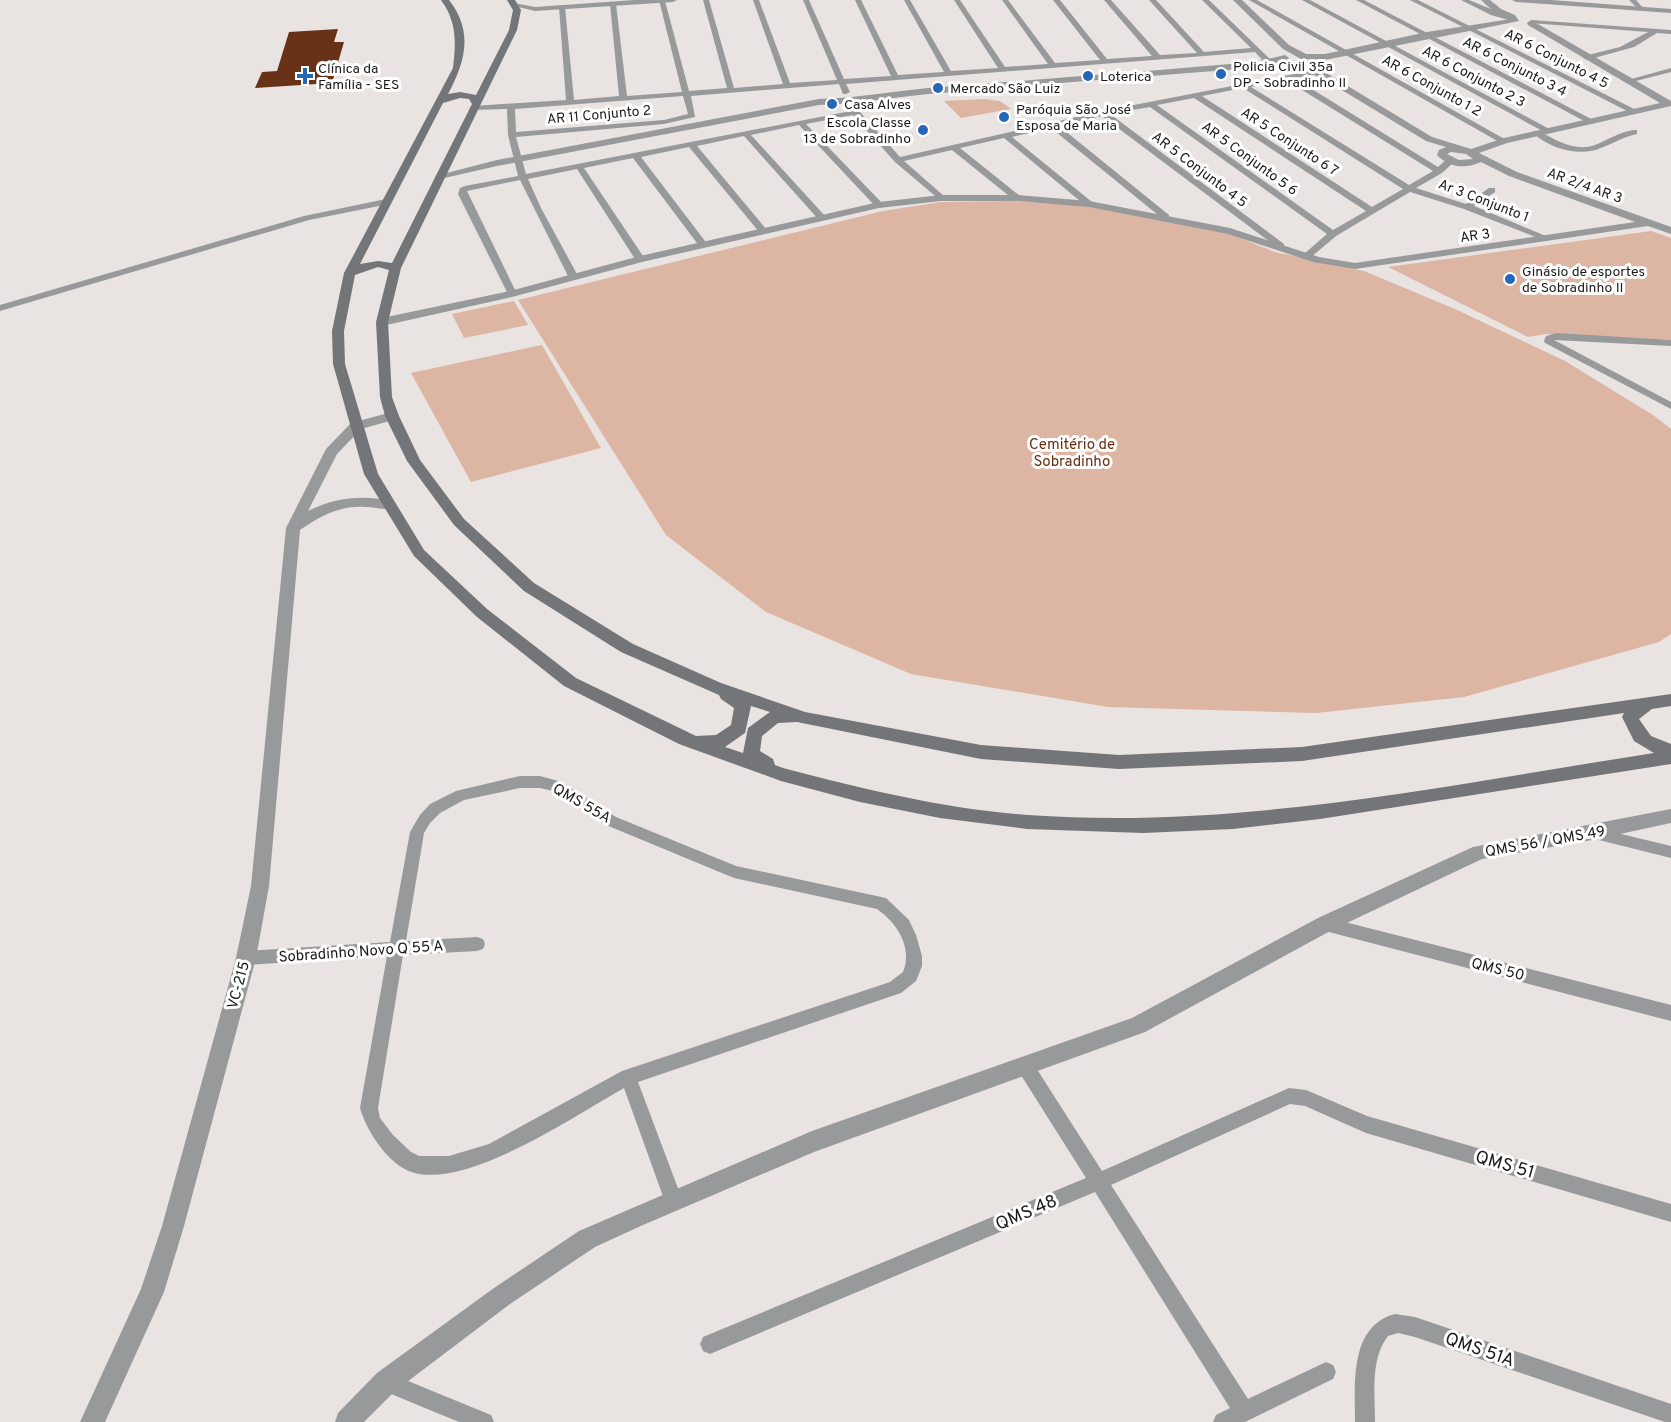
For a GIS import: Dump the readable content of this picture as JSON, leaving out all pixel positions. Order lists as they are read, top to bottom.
{
  "streets": {
    "street": [
      "AR 6 Conjunto 4 5",
      "AR 6 Conjunto 3 4",
      "AR 6 Conjunto 2 3",
      "AR 6 Conjunto 1 2",
      "AR 11 Conjunto 2",
      "AR 5 Conjunto 6 7",
      "AR 5 Conjunto 5 6",
      "AR 5 Conjunto 4 5",
      "AR 2/4 AR 3",
      "Ar 3 Conjunto 1",
      "AR 3",
      "QMS 55A",
      "QMS 56 / QMS 49",
      "Sobradinho Novo Q 55 A",
      "QMS 50",
      "VC-215",
      "QMS 51",
      "QMS 48",
      "QMS 51A"
    ]
  },
  "crossings": [
    ["AR 5 Conjunto 4 5", "AR 3"],
    ["AR 2/4 AR 3", "AR 3"],
    ["Ar 3 Conjunto 1", "AR 3"],
    ["QMS 55A", "Sobradinho Novo Q 55 A"],
    ["QMS 56 / QMS 49", "QMS 50"],
    ["Sobradinho Novo Q 55 A", "VC-215"],
    ["QMS 51", "QMS 48"]
  ],
  "parks": ["Cemitério de Sobradinho"],
  "places": {
    "other": [
      "Policia Civil 35a DP - Sobradinho II",
      "Loterica",
      "Mercado São Luiz",
      "Casa Alves",
      "Paróquia São José Esposa de Maria",
      "Escola Classe 13 de Sobradinho",
      "Ginásio de esportes de Sobradinho II"
    ],
    "health": ["Clínica da Família - SES"]
  }
}
